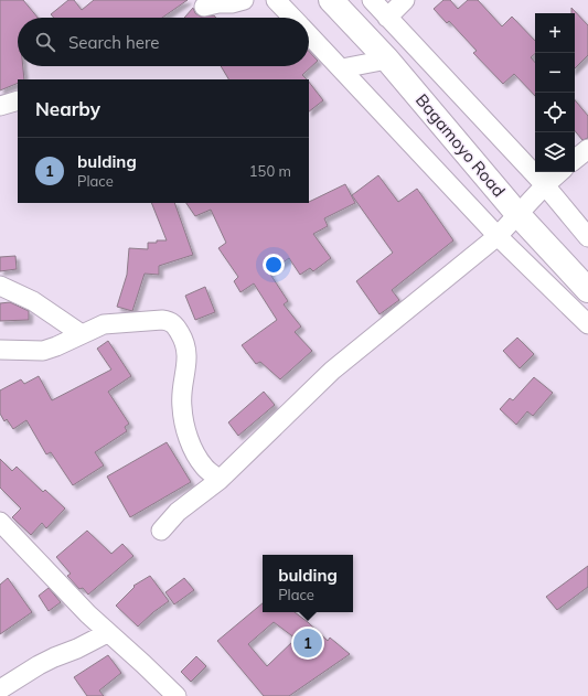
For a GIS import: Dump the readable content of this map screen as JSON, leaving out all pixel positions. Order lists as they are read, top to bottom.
{
  "streets": {
    "highway": ["Bagamoyo Road"]
  },
  "page": {
    "map_buttons": ["+", "−"],
    "search": "Search here",
    "heading": "Nearby",
    "list": [
      {
        "mark": "1",
        "name": "bulding",
        "note": "Place",
        "value": "150 m"
      }
    ],
    "popup": ["bulding", "Place"],
    "pins": "1"
  }
}
